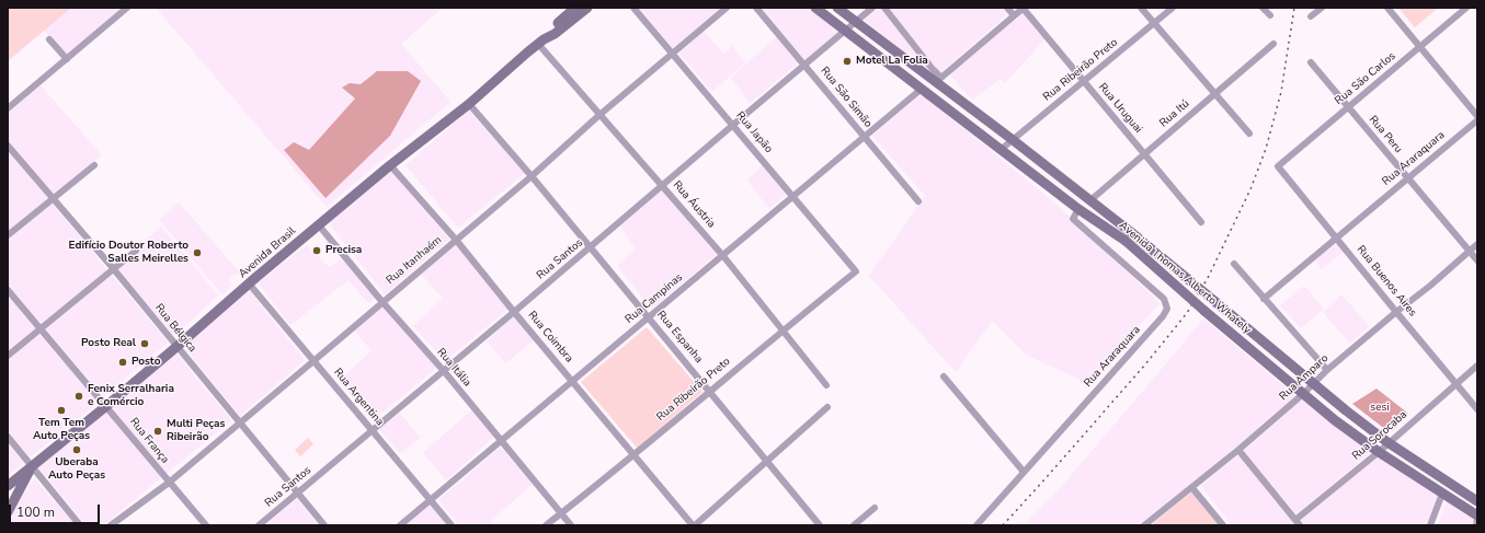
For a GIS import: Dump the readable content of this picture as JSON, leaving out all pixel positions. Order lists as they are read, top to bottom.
{
  "streets": {
    "main road": ["Avenida Brasil", "Avenida Thomas Alberto Whately"],
    "street": [
      "Rua Ribeirão Preto",
      "Rua São Carlos",
      "Rua São Simão",
      "Rua Uruguai",
      "Rua Itú",
      "Rua Japão",
      "Rua Peru",
      "Rua Araraquara",
      "Rua Áustria",
      "Rua Santos",
      "Rua Itanhaém",
      "Rua Buenos Aires",
      "Rua Campinas",
      "Rua Bélgica",
      "Rua Coimbra",
      "Rua Espanha",
      "Rua Itália",
      "Rua Amparo",
      "Rua Argentina",
      "Rua Sorocaba",
      "Rua França"
    ]
  },
  "crossings": [
    ["Rua Ribeirão Preto", "Rua Uruguai"],
    ["Rua Ribeirão Preto", "Rua Japão"],
    ["Rua Ribeirão Preto", "Rua Áustria"],
    ["Rua Ribeirão Preto", "Avenida Thomas Alberto Whately"],
    ["Rua Ribeirão Preto", "Rua Coimbra"],
    ["Rua Ribeirão Preto", "Rua Espanha"],
    ["Rua Ribeirão Preto", "Rua Itália"],
    ["Rua São Carlos", "Rua Peru"],
    ["Rua São Carlos", "Rua Buenos Aires"],
    ["Rua São Simão", "Rua Santos"],
    ["Rua São Simão", "Rua Campinas"],
    ["Rua Uruguai", "Rua Itú"],
    ["Rua Itú", "Avenida Thomas Alberto Whately"],
    ["Rua Japão", "Rua Santos"],
    ["Rua Japão", "Rua Itanhaém"],
    ["Rua Japão", "Rua Campinas"],
    ["Rua Peru", "Rua Araraquara"],
    ["Rua Peru", "Rua Amparo"],
    ["Rua Araraquara", "Avenida Thomas Alberto Whately"],
    ["Rua Araraquara", "Rua Buenos Aires"],
    ["Rua Áustria", "Avenida Brasil"],
    ["Rua Áustria", "Rua Santos"],
    ["Rua Áustria", "Rua Itanhaém"],
    ["Rua Áustria", "Rua Campinas"],
    ["Avenida Brasil", "Rua Bélgica"],
    ["Avenida Brasil", "Rua Coimbra"],
    ["Avenida Brasil", "Rua Espanha"],
    ["Avenida Brasil", "Rua Itália"],
    ["Avenida Brasil", "Rua Argentina"],
    ["Avenida Brasil", "Rua França"],
    ["Rua Santos", "Avenida Thomas Alberto Whately"],
    ["Rua Santos", "Rua Bélgica"],
    ["Rua Santos", "Rua Coimbra"],
    ["Rua Santos", "Rua Espanha"],
    ["Rua Santos", "Rua Itália"],
    ["Rua Santos", "Rua Argentina"],
    ["Rua Itanhaém", "Rua Bélgica"],
    ["Rua Itanhaém", "Rua Coimbra"],
    ["Rua Itanhaém", "Rua Espanha"],
    ["Rua Itanhaém", "Rua Itália"],
    ["Rua Itanhaém", "Rua Argentina"],
    ["Rua Itanhaém", "Rua França"],
    ["Avenida Thomas Alberto Whately", "Rua Campinas"],
    ["Avenida Thomas Alberto Whately", "Rua Amparo"],
    ["Avenida Thomas Alberto Whately", "Rua Sorocaba"],
    ["Rua Buenos Aires", "Rua Amparo"],
    ["Rua Buenos Aires", "Rua Sorocaba"],
    ["Rua Campinas", "Rua Coimbra"],
    ["Rua Campinas", "Rua Espanha"],
    ["Rua Campinas", "Rua Itália"],
    ["Rua Campinas", "Rua Argentina"]
  ],
  "parks": ["sesi"],
  "places": [
    "Motel La Folia",
    "Precisa",
    "Edifício Doutor Roberto Salles Meirelles",
    "Posto Real",
    "Posto",
    "Fenix Serralharia e Comércio",
    "Tem Tem Auto Peças",
    "Multi Peças Ribeirão",
    "Uberaba Auto Peças"
  ],
  "scale_bar": "100 m"
}
